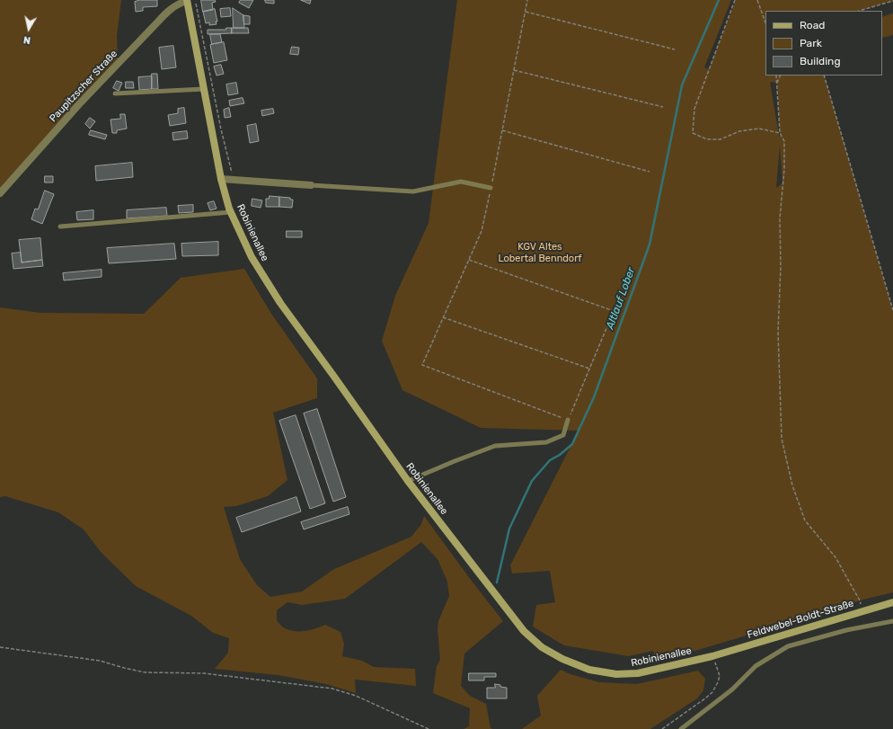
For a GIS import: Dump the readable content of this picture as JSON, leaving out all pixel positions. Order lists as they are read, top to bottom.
{
  "streets": {
    "street": ["Paupitzscher Straße", "Robinienallee", "Feldwebel-Boldt-Straße"]
  },
  "crossings": [
    ["Paupitzscher Straße", "Robinienallee"],
    ["Robinienallee", "Feldwebel-Boldt-Straße"]
  ],
  "water": ["Altlauf Lober"],
  "parks": ["KGV Altes Lobertal Benndorf"],
  "legend": ["Road", "Park", "Building"],
  "north": "bottom"
}
